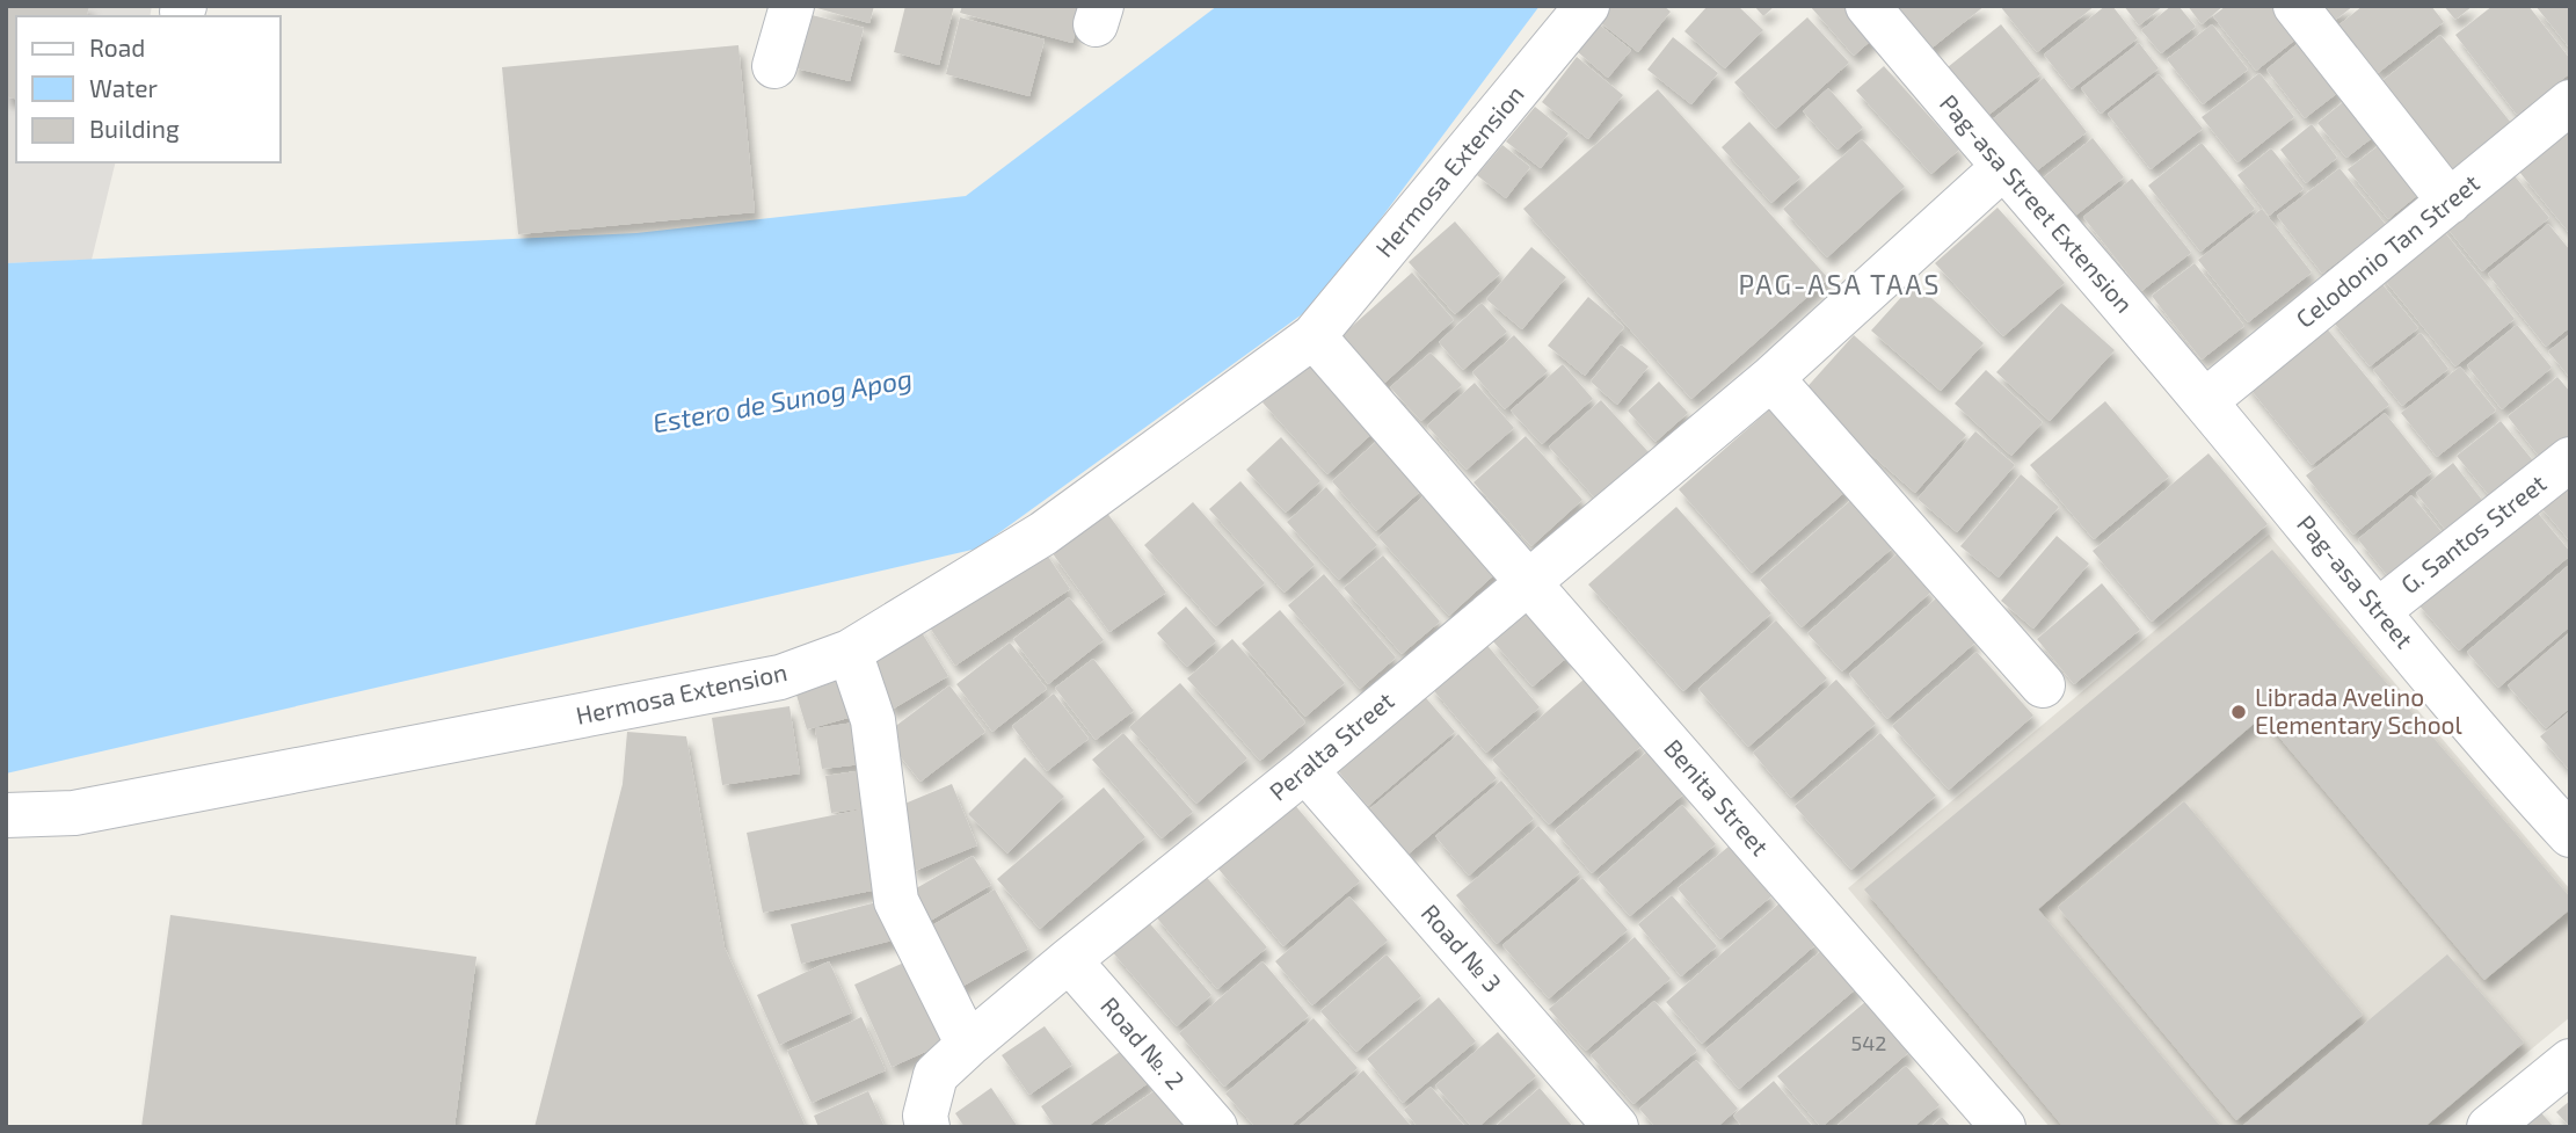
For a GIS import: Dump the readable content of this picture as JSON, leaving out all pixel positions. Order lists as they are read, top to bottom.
{
  "streets": {
    "street": [
      "Hermosa Extension",
      "Pag-asa Street Extension",
      "Celodonio Tan Street",
      "G. Santos Street",
      "Pag-asa Street",
      "Peralta Street",
      "Benita Street",
      "Road № 3",
      "Road №. 2"
    ]
  },
  "crossings": [
    ["Hermosa Extension", "Benita Street"],
    ["Pag-asa Street Extension", "Celodonio Tan Street"],
    ["Pag-asa Street Extension", "Pag-asa Street"],
    ["Pag-asa Street Extension", "Peralta Street"],
    ["Celodonio Tan Street", "Pag-asa Street"],
    ["G. Santos Street", "Pag-asa Street"],
    ["Peralta Street", "Benita Street"],
    ["Peralta Street", "Road № 3"],
    ["Peralta Street", "Road №. 2"]
  ],
  "districts": ["PAG-ASA TAAS"],
  "water": ["Estero de Sunog Apog"],
  "places": ["Librada Avelino Elementary School"],
  "house_numbers": ["542"],
  "legend": ["Road", "Water", "Building"]
}
